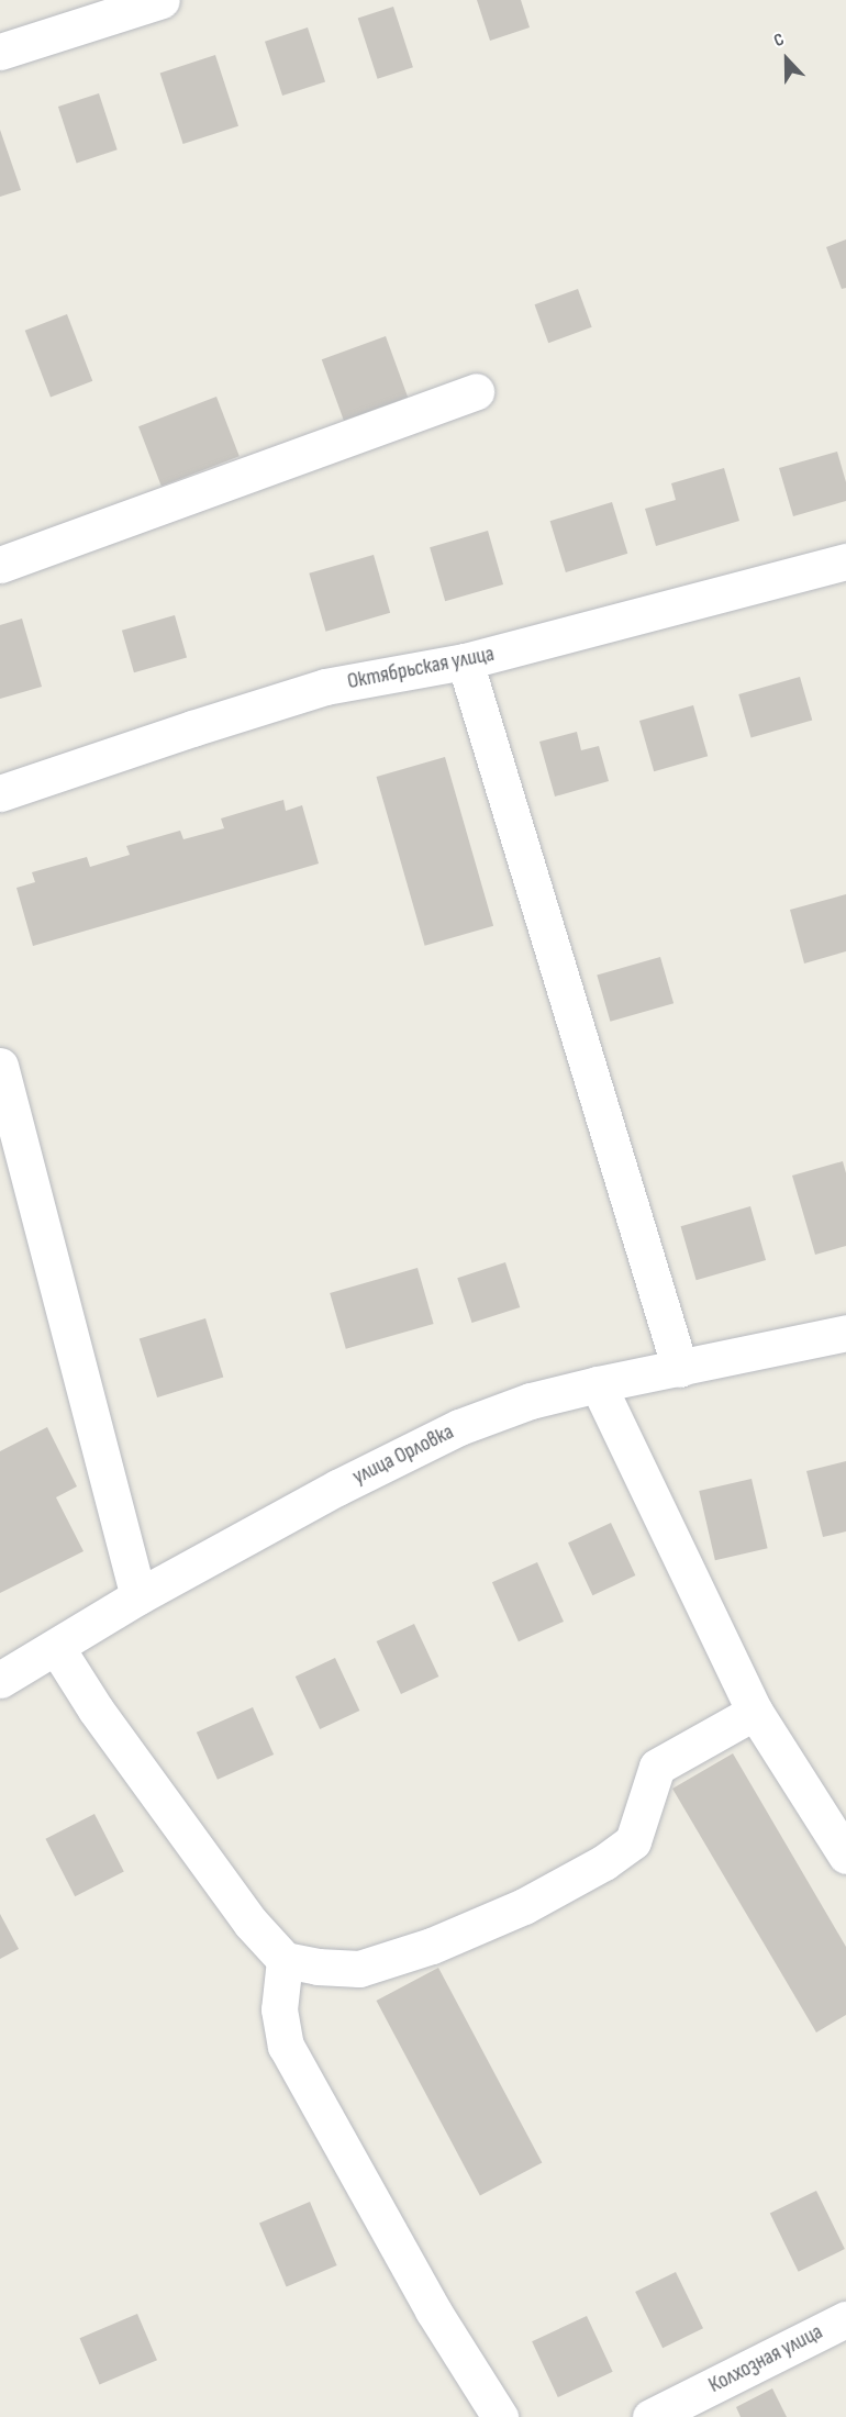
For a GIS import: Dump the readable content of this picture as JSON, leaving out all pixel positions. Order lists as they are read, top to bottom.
{
  "streets": {
    "street": ["Октябрьская улица", "улица Орловка", "Колхозная улица"]
  },
  "north": "top"
}
